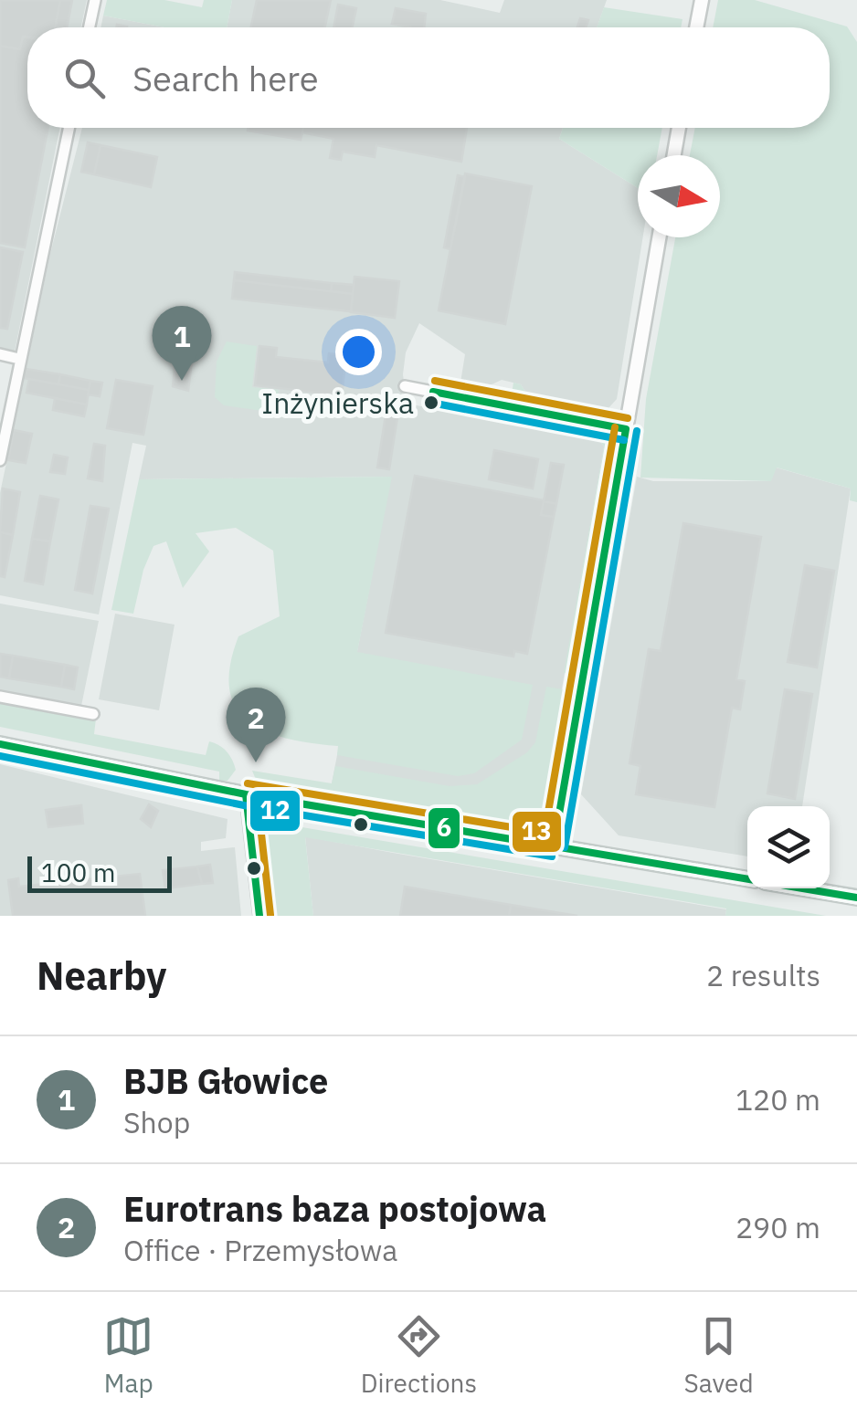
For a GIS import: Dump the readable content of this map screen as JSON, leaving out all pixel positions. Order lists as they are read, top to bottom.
{
  "places": ["Inżynierska"],
  "lines": ["transit line 13", "transit line 6", "transit line 12"],
  "scale_bar": "100 m",
  "north": "right",
  "page": {
    "search": "Search here",
    "pins": ["1", "2"],
    "scale": "100 m",
    "heading": ["Nearby", "2 results"],
    "list": [
      {
        "mark": "1",
        "name": "BJB Głowice",
        "note": "Shop",
        "value": "120 m"
      },
      {
        "mark": "2",
        "name": "Eurotrans baza postojowa",
        "note": "Office · Przemysłowa",
        "value": "290 m"
      }
    ],
    "nav": ["Map", "Directions", "Saved"]
  }
}
